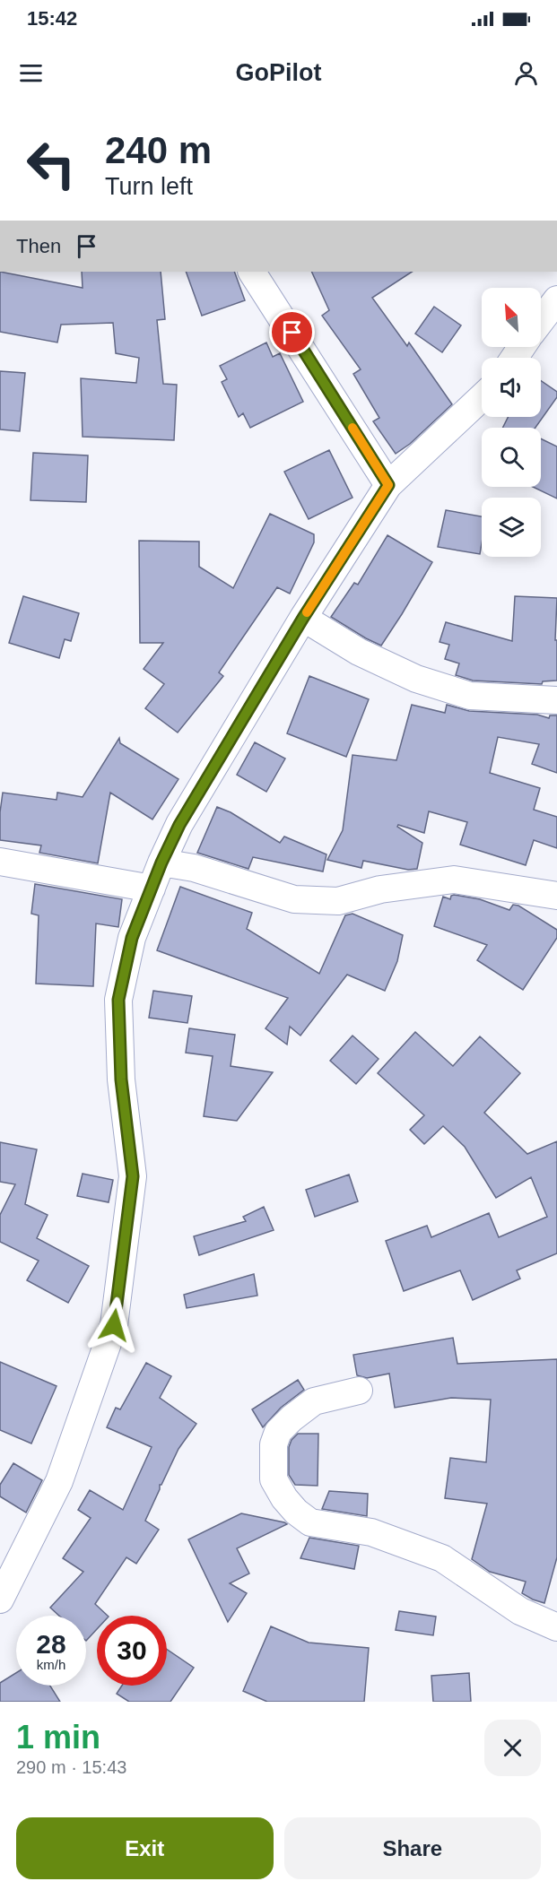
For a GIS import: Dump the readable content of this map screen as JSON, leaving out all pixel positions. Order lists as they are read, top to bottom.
{
  "north": "top left",
  "page": {
    "status": "15:42",
    "header": "GoPilot",
    "turn": ["240 m", "Turn left"],
    "then": "Then",
    "speed": "28 km/h",
    "limit": "30",
    "heading": ["1 min", "290 m · 15:43"],
    "buttons": ["Exit", "Share"]
  }
}
